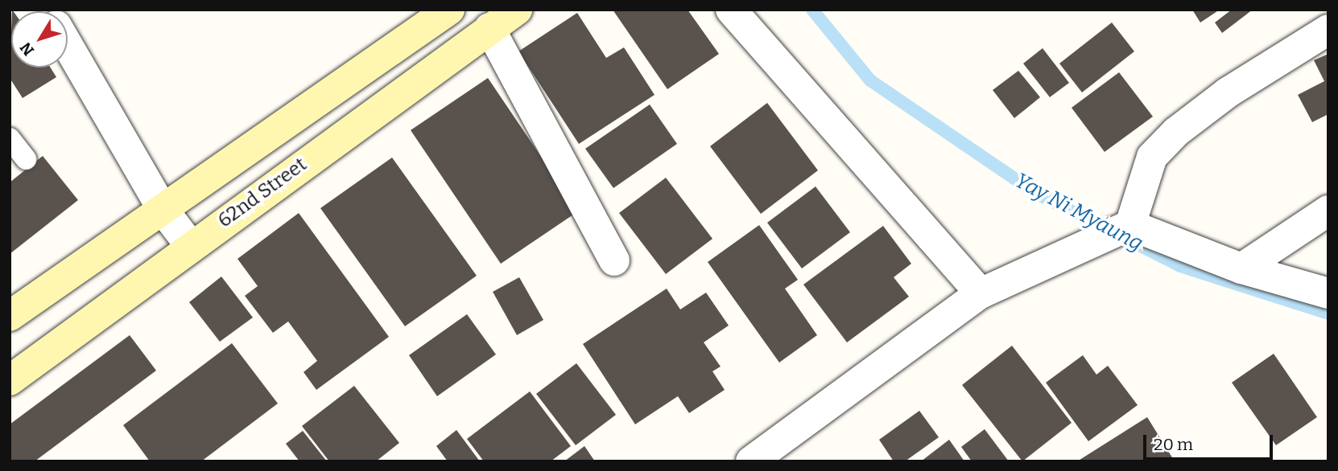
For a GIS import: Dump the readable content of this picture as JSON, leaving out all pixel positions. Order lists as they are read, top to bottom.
{
  "streets": {
    "main road": ["62nd Street"]
  },
  "water": ["Yay Ni Myaung"],
  "scale_bar": "20 m",
  "north": "bottom left"
}
